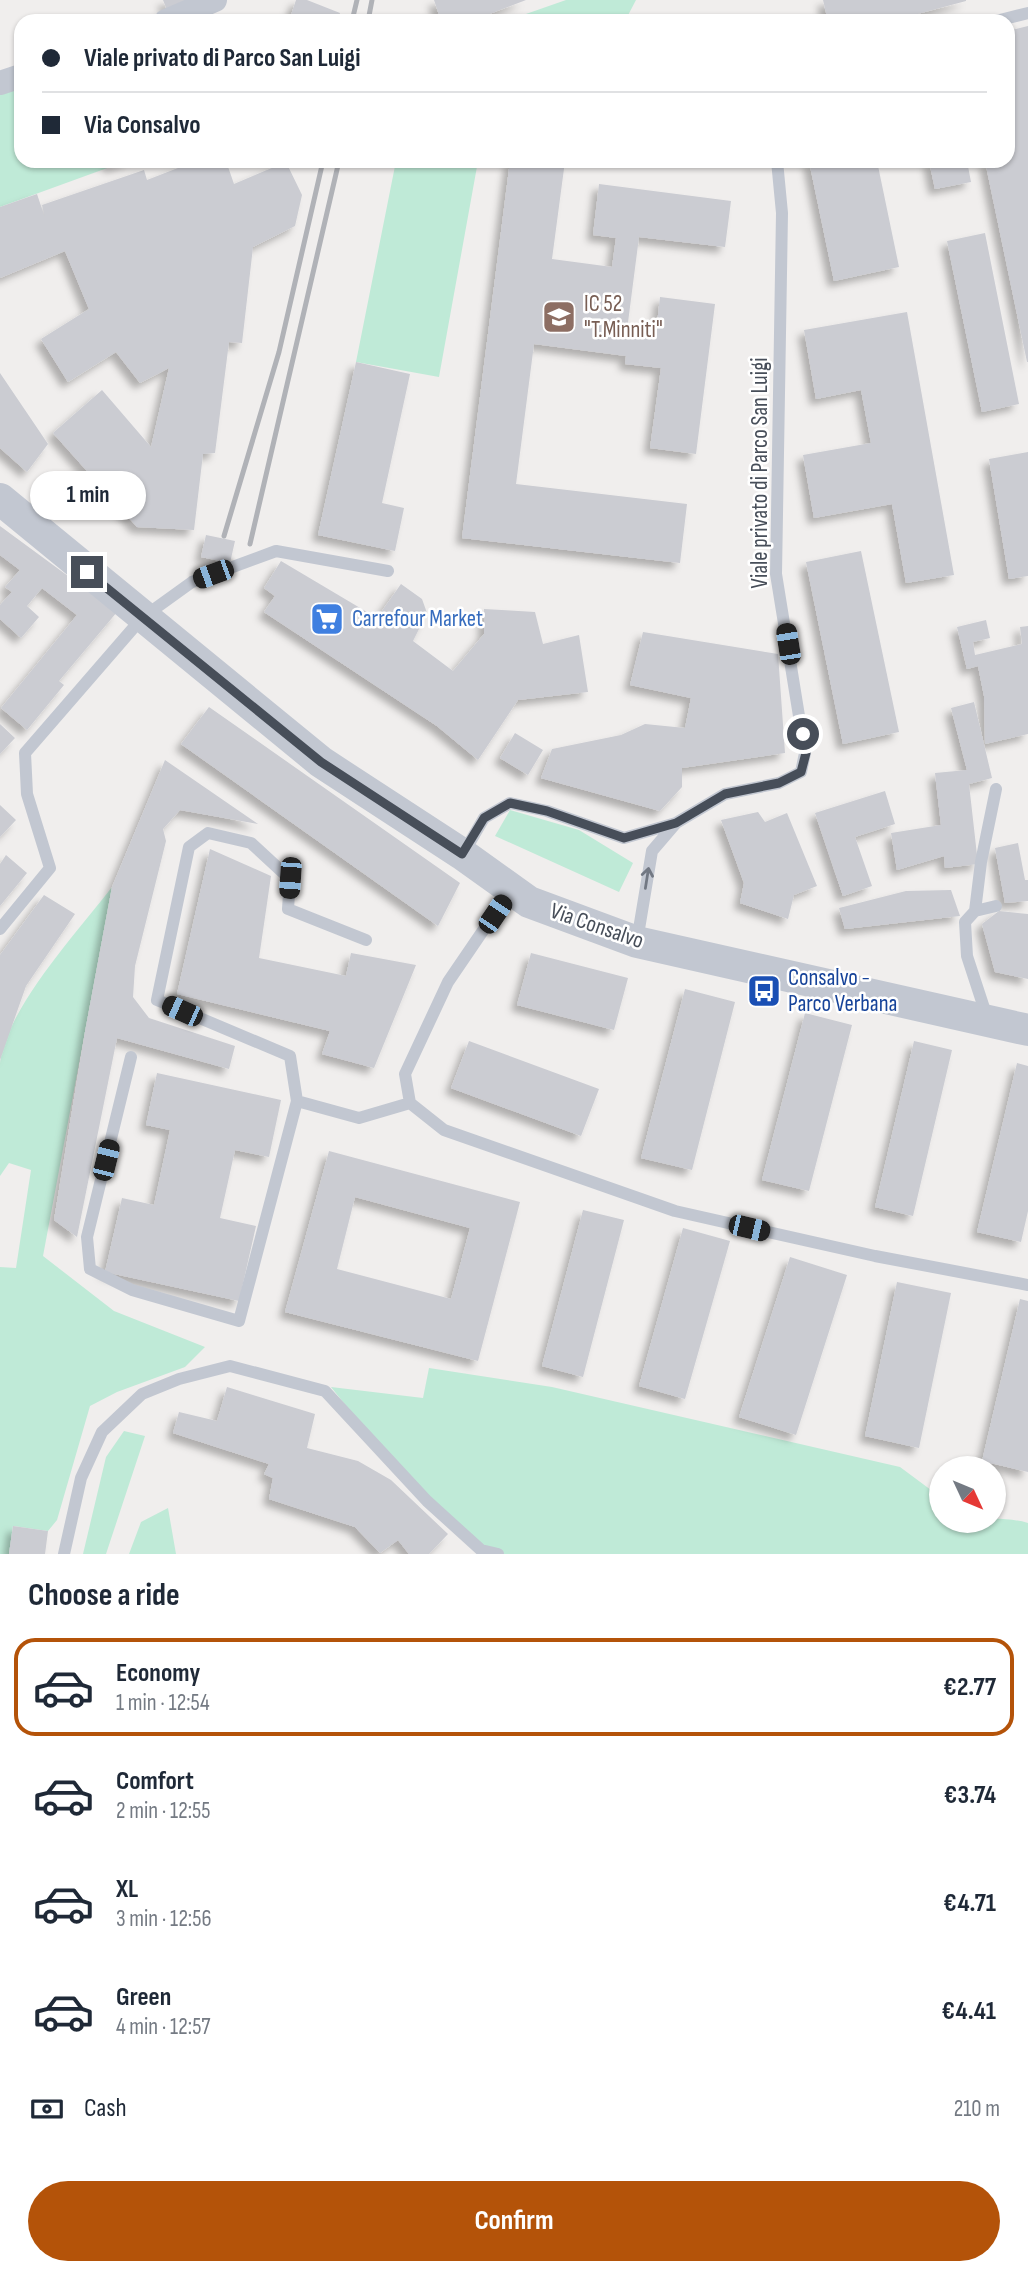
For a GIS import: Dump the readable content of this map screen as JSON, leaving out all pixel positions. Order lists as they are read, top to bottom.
{
  "streets": {
    "street": ["Via Consalvo"],
    "lane": ["Viale privato di Parco San Luigi"]
  },
  "places": {
    "school or university": ["IC 52 \"T.Minniti\""],
    "supermarket": ["Carrefour Market"],
    "bus stop": ["Consalvo - Parco Verbana"]
  },
  "north": "bottom right",
  "page": {
    "banner": ["Viale privato di Parco San Luigi", "Via Consalvo"],
    "bubble": "1 min",
    "heading": "Choose a ride",
    "list": [
      {
        "name": "Economy",
        "note": "1 min · 12:54",
        "value": "€2.77"
      },
      {
        "name": "Comfort",
        "note": "2 min · 12:55",
        "value": "€3.74"
      },
      {
        "name": "XL",
        "note": "3 min · 12:56",
        "value": "€4.71"
      },
      {
        "name": "Green",
        "note": "4 min · 12:57",
        "value": "€4.41"
      }
    ],
    "pay": ["Cash", "210 m"],
    "buttons": "Confirm"
  }
}
